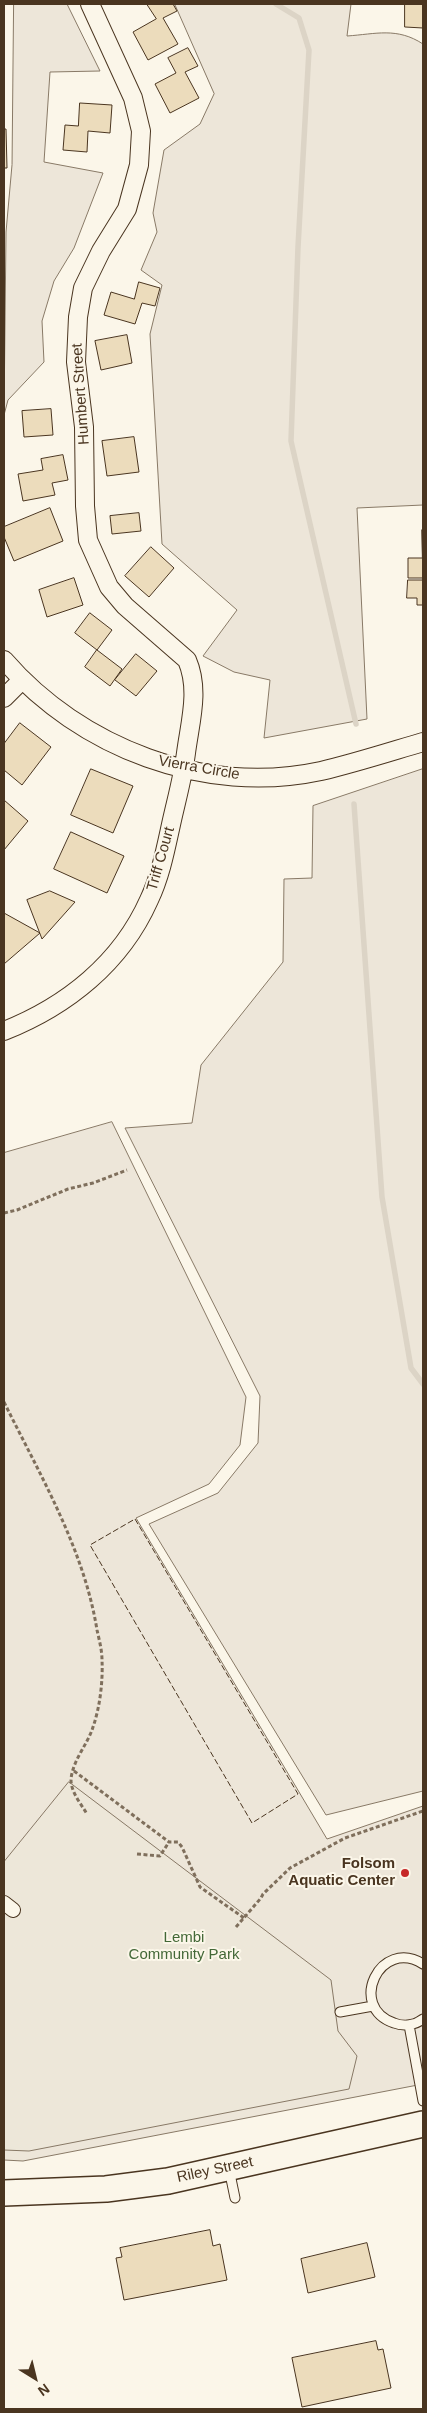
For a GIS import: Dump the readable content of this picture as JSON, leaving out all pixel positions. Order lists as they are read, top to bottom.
{
  "streets": {
    "main road": ["Riley Street"],
    "street": ["Humbert Street", "Vierra Circle", "Triff Court"]
  },
  "crossings": [
    ["Humbert Street", "Vierra Circle"],
    ["Humbert Street", "Triff Court"],
    ["Vierra Circle", "Triff Court"]
  ],
  "parks": ["Lembi Community Park"],
  "places": ["Folsom Aquatic Center"],
  "north": "bottom right"
}
